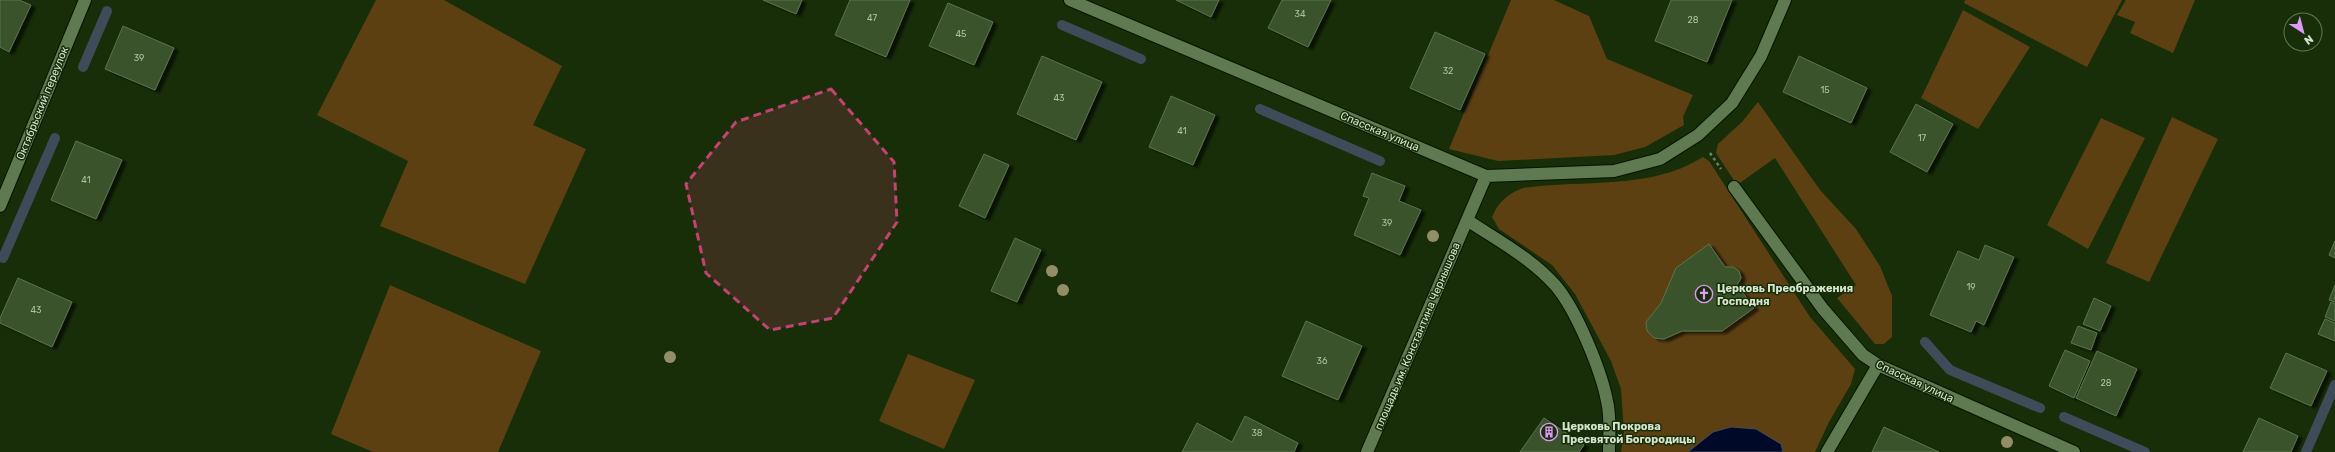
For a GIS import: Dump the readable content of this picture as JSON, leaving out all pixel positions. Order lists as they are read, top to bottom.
{
  "streets": {
    "street": ["Октябрьский переулок", "Спасская улица", "площадь им. Константина Чернышова"]
  },
  "crossings": [
    ["Спасская улица", "площадь им. Константина Чернышова"]
  ],
  "places": {
    "church": ["Церковь Преображения Господня"],
    "building": ["Церковь Покрова Пресвятой Богородицы"]
  },
  "house_numbers": [
    "34",
    "47",
    "28",
    "45",
    "39",
    "32",
    "15",
    "43",
    "41",
    "17",
    "41",
    "39",
    "19",
    "43",
    "36",
    "28",
    "38"
  ],
  "north": "bottom right"
}
